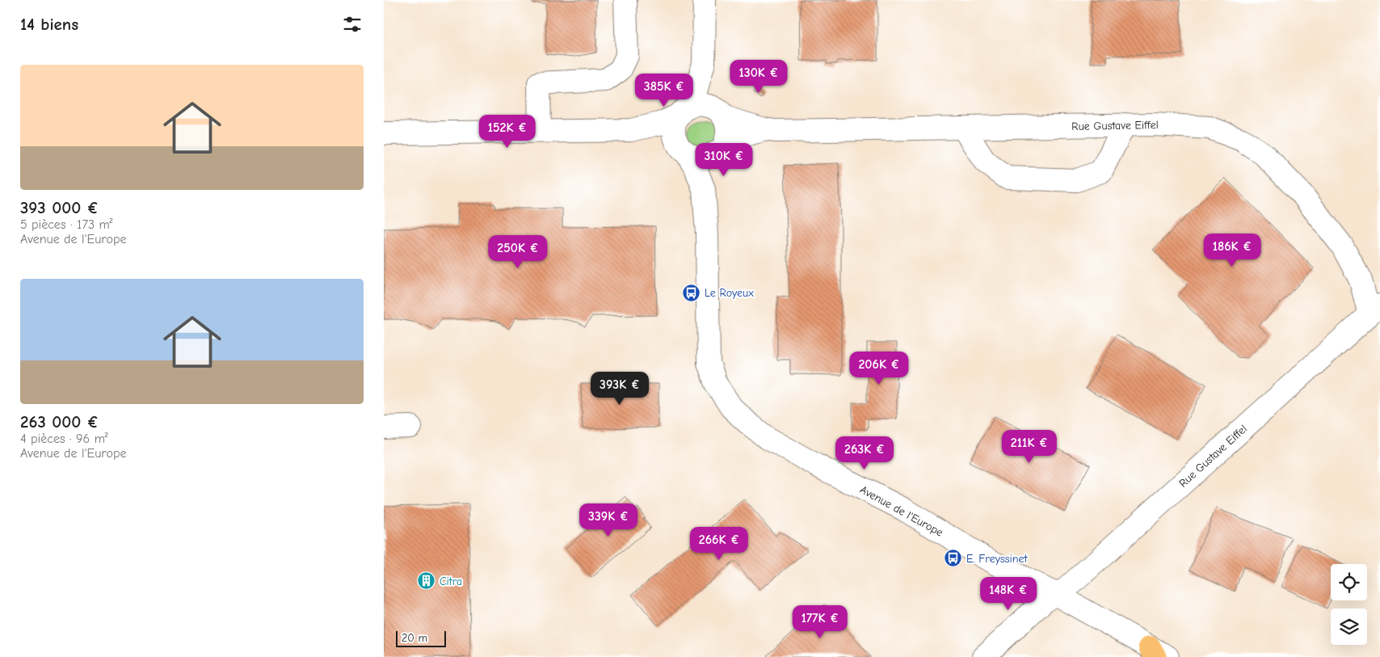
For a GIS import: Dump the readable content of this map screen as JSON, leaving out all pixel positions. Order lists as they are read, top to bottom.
{
  "streets": {
    "street": ["Rue Gustave Eiffel", "Avenue de l'Europe"]
  },
  "crossings": [
    ["Rue Gustave Eiffel", "Avenue de l'Europe"]
  ],
  "places": {
    "bus stop": ["Le Royeux", "E. Freyssinet"],
    "building": ["Citra"]
  },
  "scale_bar": "20 m",
  "page": {
    "heading": "14 biens",
    "list": [
      {
        "name": "393 000 €",
        "note": "5 pièces · 173 m² · Avenue de l'Europe"
      },
      {
        "name": "263 000 €",
        "note": "4 pièces · 96 m² · Avenue de l'Europe"
      }
    ],
    "price": [
      "130K €",
      "385K €",
      "152K €",
      "310K €",
      "186K €",
      "250K €",
      "206K €",
      "393K €",
      "211K €",
      "263K €",
      "339K €",
      "266K €",
      "148K €",
      "177K €"
    ],
    "scale": "20 m"
  }
}
